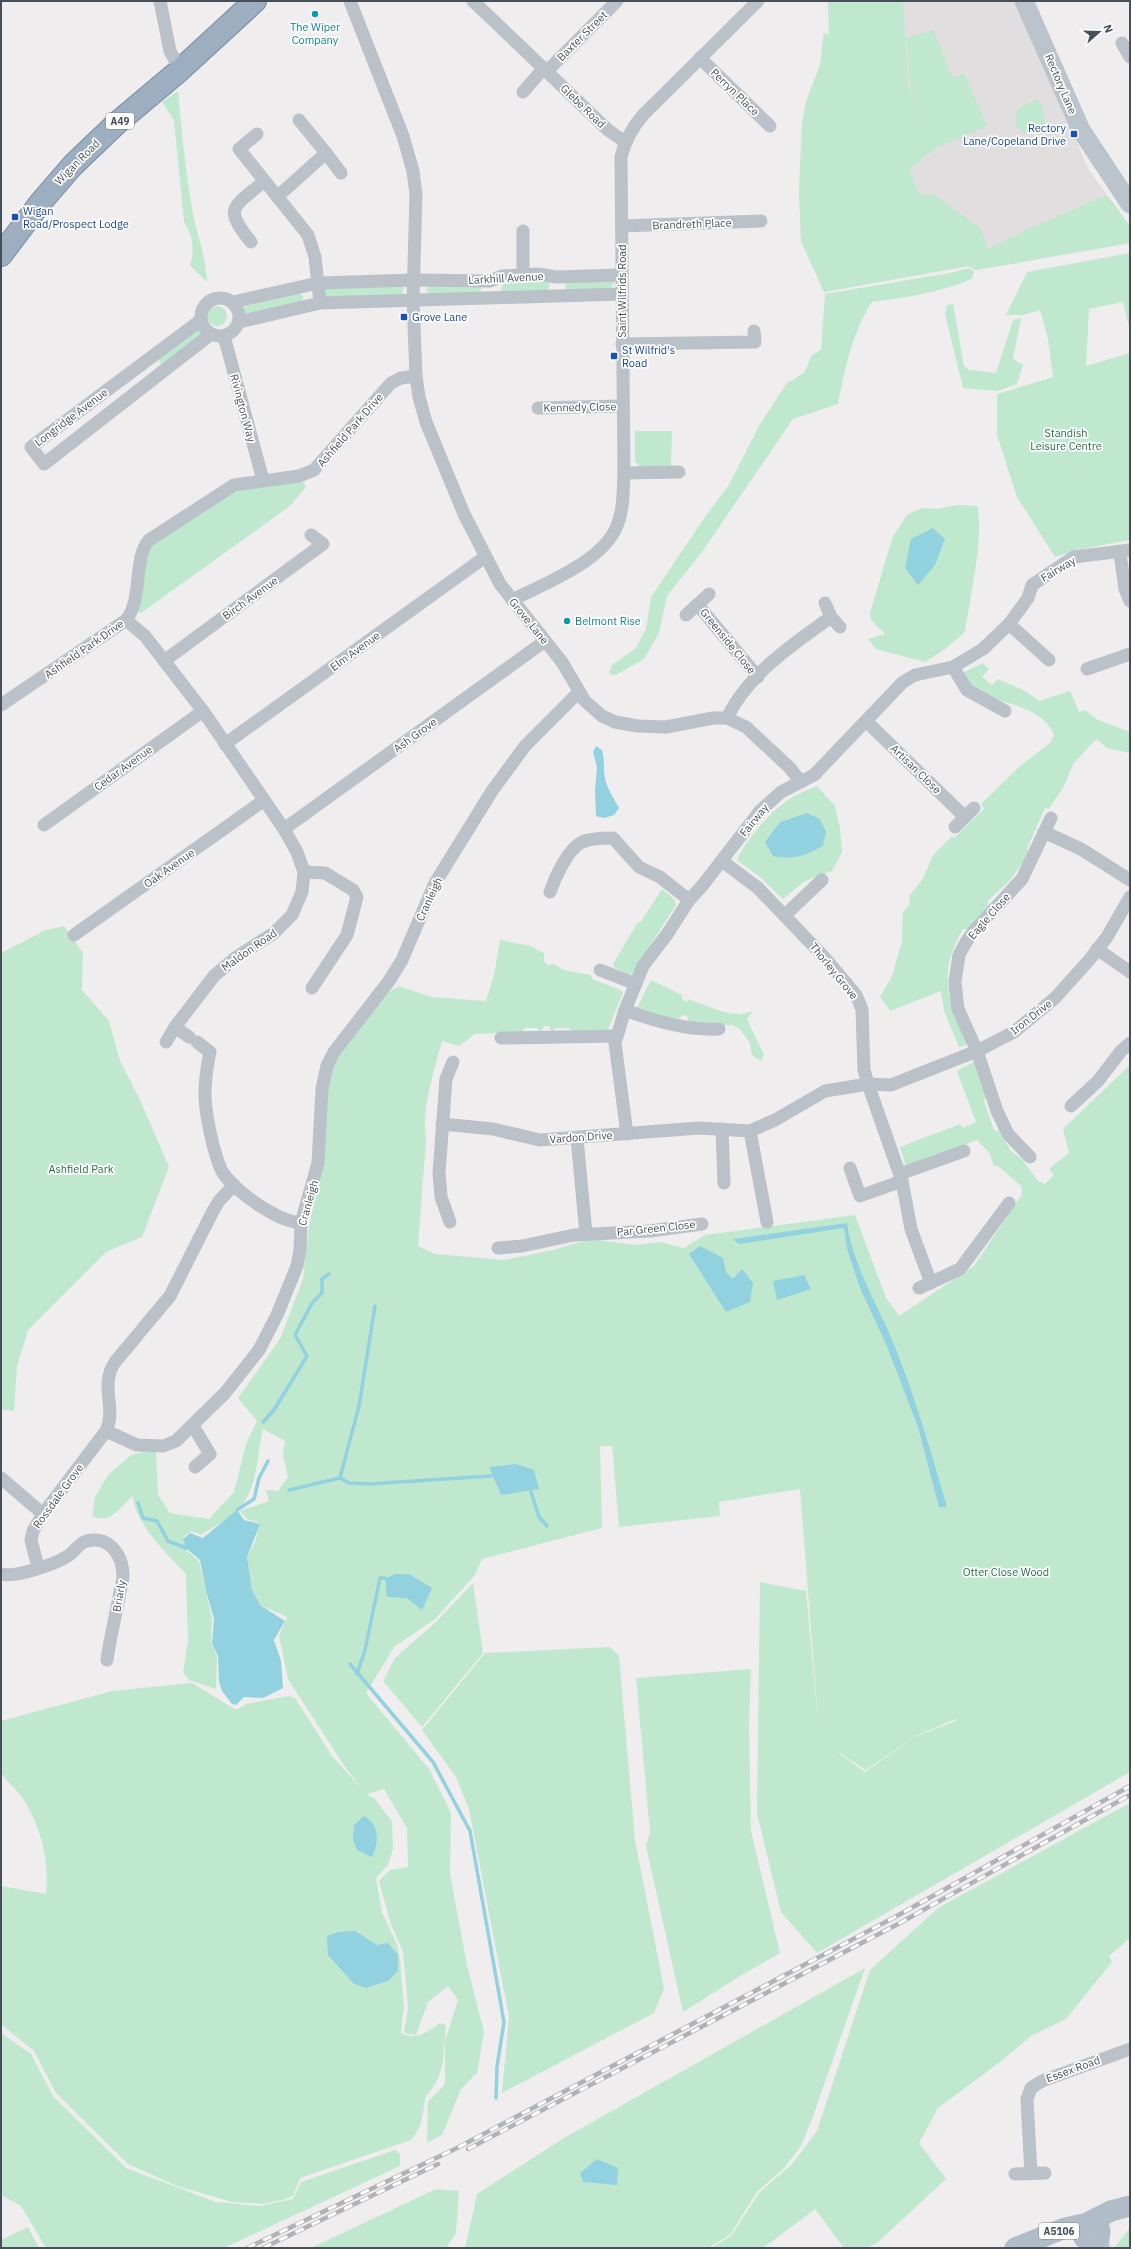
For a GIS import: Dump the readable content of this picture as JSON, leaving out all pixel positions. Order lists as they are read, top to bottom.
{
  "streets": {
    "highway": ["A49", "Wigan Road"],
    "main road": ["Rectory Lane", "A5106"],
    "street": [
      "Baxter Street",
      "Perryn Place",
      "Glebe Road",
      "Brandreth Place",
      "Larkhill Avenue",
      "Saint Wilfrids Road",
      "Kennedy Close",
      "Rivington Way",
      "Longridge Avenue",
      "Ashfield Park Drive",
      "Fairway",
      "Birch Avenue",
      "Grove Lane",
      "Greenside Close",
      "Elm Avenue",
      "Ash Grove",
      "Cedar Avenue",
      "Artisan Close",
      "Oak Avenue",
      "Cranleigh",
      "Eagle Close",
      "Maldon Road",
      "Thorley Grove",
      "Iron Drive",
      "Vardon Drive",
      "Par Green Close",
      "Rossdale Grove",
      "Briarly",
      "Essex Road"
    ]
  },
  "crossings": [
    ["Baxter Street", "Glebe Road"],
    ["Perryn Place", "Saint Wilfrids Road"],
    ["Glebe Road", "Saint Wilfrids Road"],
    ["Brandreth Place", "Saint Wilfrids Road"],
    ["Larkhill Avenue", "Saint Wilfrids Road"],
    ["Larkhill Avenue", "Grove Lane"],
    ["Saint Wilfrids Road", "Kennedy Close"],
    ["Saint Wilfrids Road", "Grove Lane"],
    ["Rivington Way", "Longridge Avenue"],
    ["Rivington Way", "Ashfield Park Drive"],
    ["Ashfield Park Drive", "Grove Lane"],
    ["Fairway", "Artisan Close"],
    ["Fairway", "Thorley Grove"],
    ["Fairway", "Vardon Drive"],
    ["Grove Lane", "Greenside Close"],
    ["Grove Lane", "Elm Avenue"],
    ["Grove Lane", "Ash Grove"],
    ["Grove Lane", "Cranleigh"],
    ["Cranleigh", "Rossdale Grove"],
    ["Eagle Close", "Iron Drive"],
    ["Thorley Grove", "Iron Drive"],
    ["Thorley Grove", "Vardon Drive"],
    ["Iron Drive", "Vardon Drive"],
    ["Rossdale Grove", "Briarly"]
  ],
  "parks": ["Standish Leisure Centre", "Ashfield Park", "Otter Close Wood"],
  "places": {
    "other": ["The Wiper Company", "Belmont Rise"],
    "transit": [
      "Rectory Lane/Copeland Drive",
      "Wigan Road/Prospect Lodge",
      "Grove Lane",
      "St Wilfrid's Road"
    ]
  },
  "north": "right"
}
